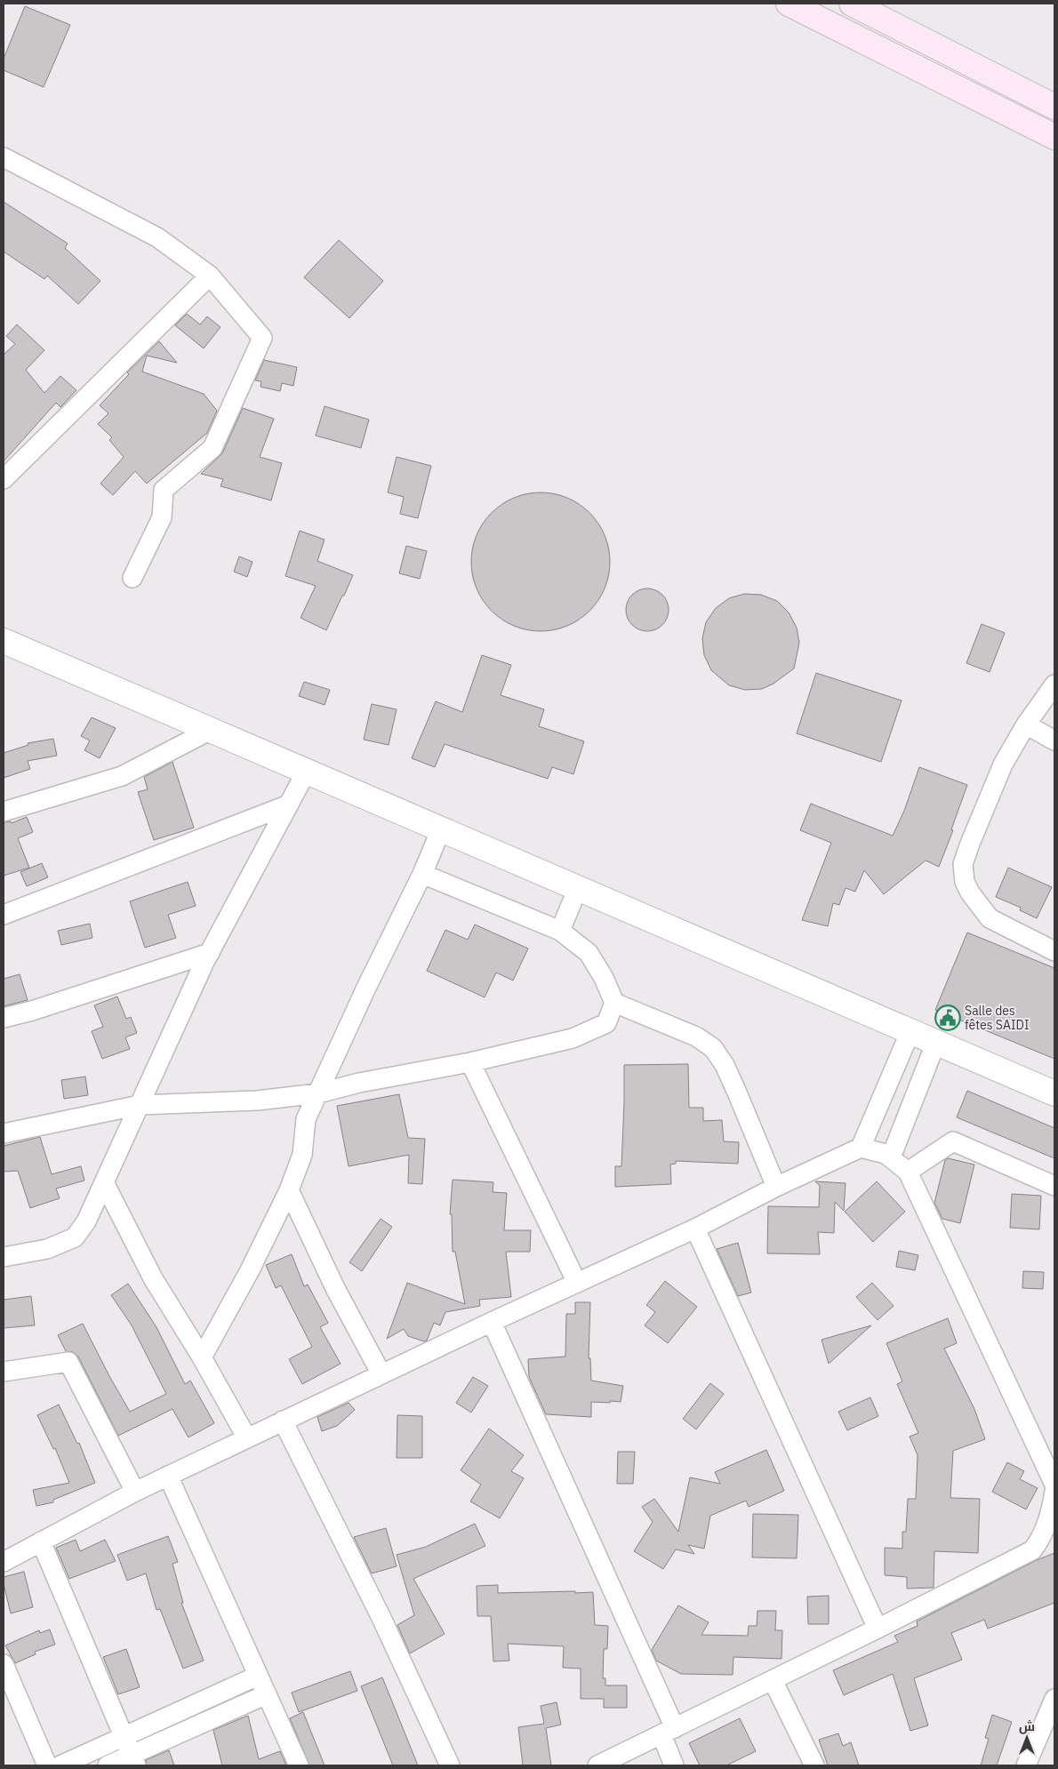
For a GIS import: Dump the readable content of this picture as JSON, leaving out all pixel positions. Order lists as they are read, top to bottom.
{
  "places": {
    "public building": ["Salle des fêtes SAIDI"]
  },
  "north": "top"
}
